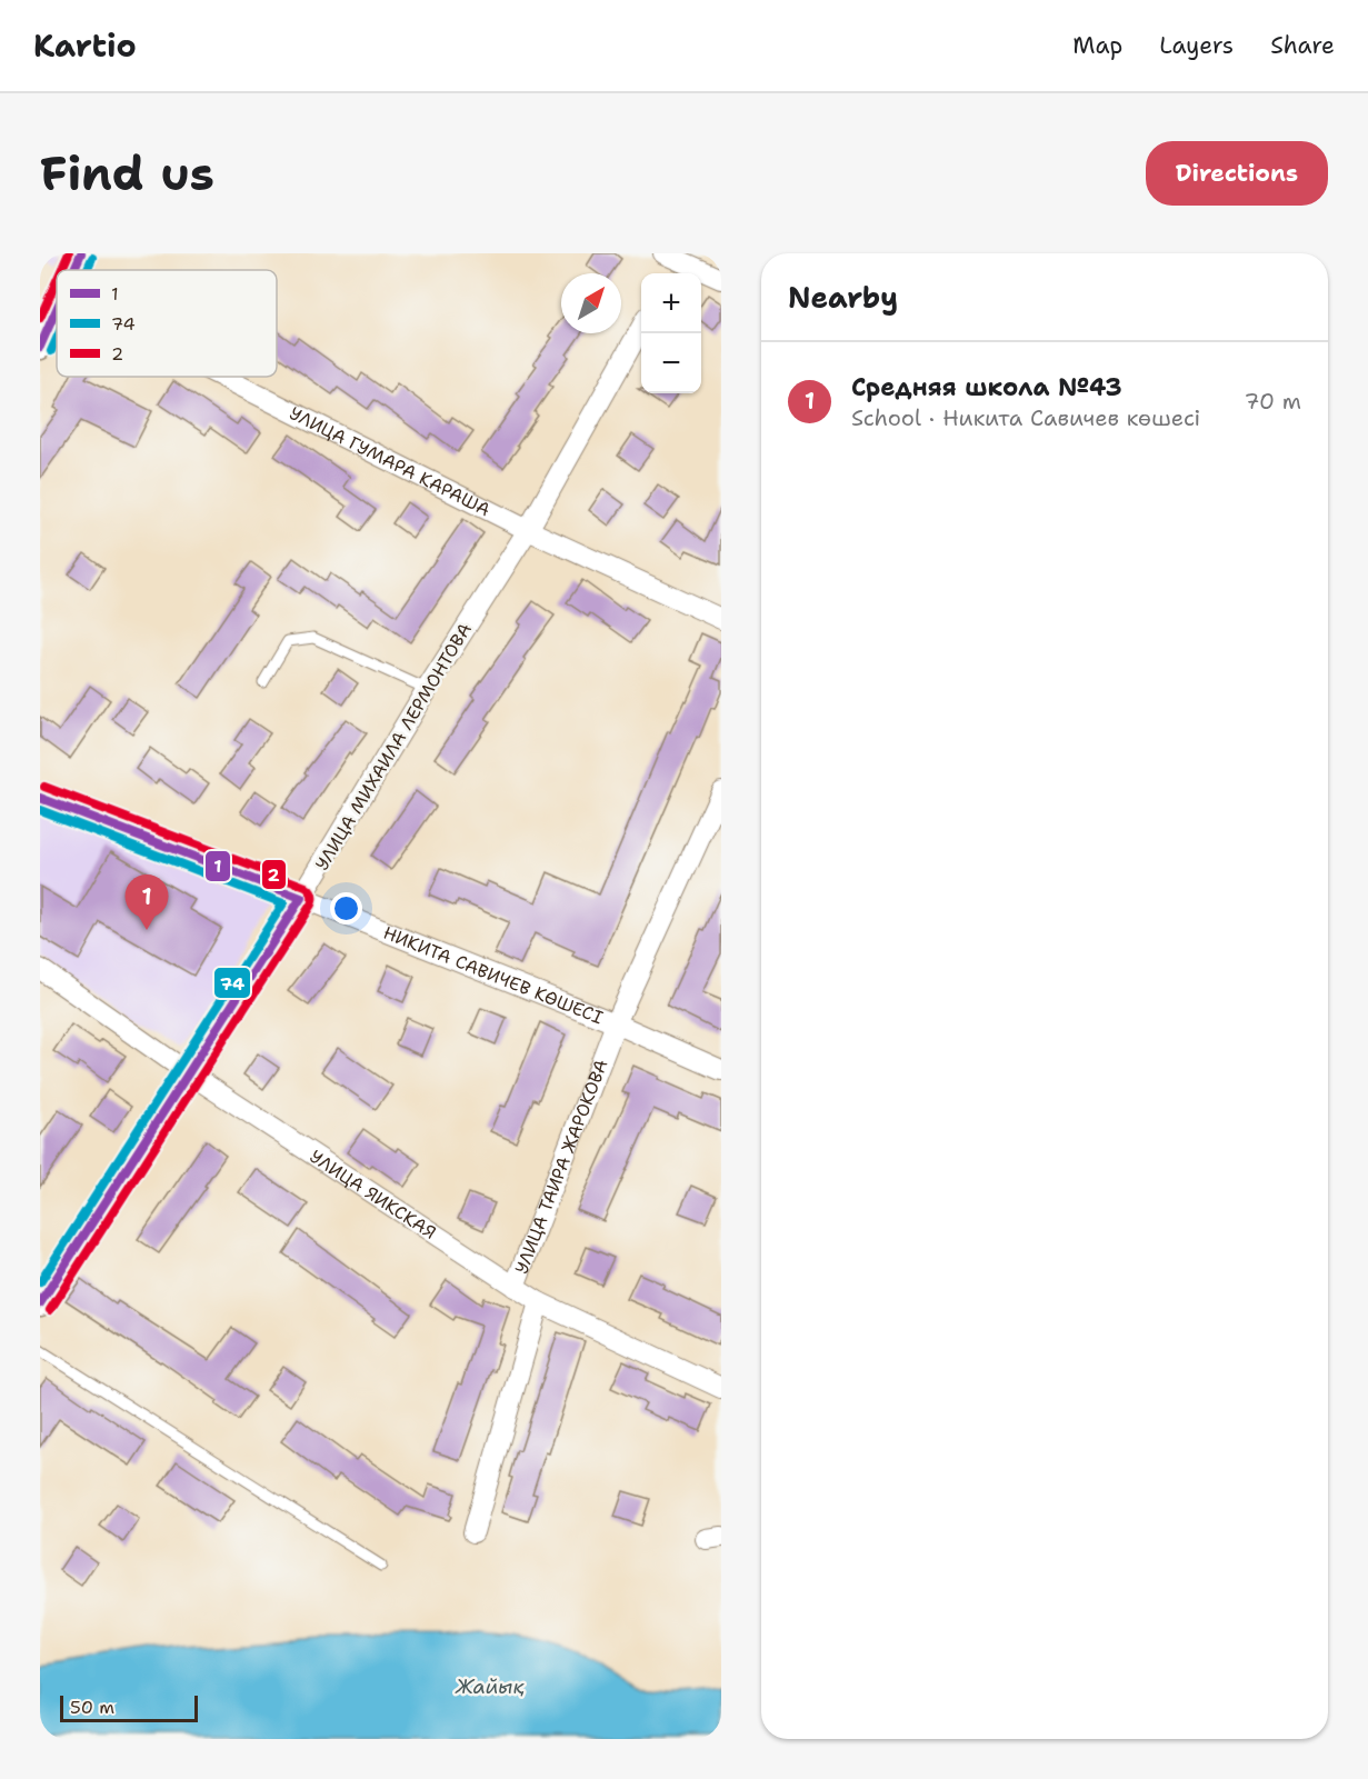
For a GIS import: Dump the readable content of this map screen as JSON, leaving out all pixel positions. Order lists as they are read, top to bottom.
{
  "streets": {
    "street": [
      "УЛИЦА ГУМАРА КАРАША",
      "УЛИЦА МИХАИЛА ЛЕРМОНТОВА",
      "НИКИТА САВИЧЕВ КӨШЕСІ",
      "УЛИЦА ТАИРА ЖАРОКОВА",
      "УЛИЦА ЯИКСКАЯ"
    ]
  },
  "crossings": [
    ["УЛИЦА ГУМАРА КАРАША", "УЛИЦА МИХАИЛА ЛЕРМОНТОВА"],
    ["УЛИЦА МИХАИЛА ЛЕРМОНТОВА", "НИКИТА САВИЧЕВ КӨШЕСІ"],
    ["УЛИЦА МИХАИЛА ЛЕРМОНТОВА", "УЛИЦА ЯИКСКАЯ"],
    ["НИКИТА САВИЧЕВ КӨШЕСІ", "УЛИЦА ТАИРА ЖАРОКОВА"],
    ["УЛИЦА ТАИРА ЖАРОКОВА", "УЛИЦА ЯИКСКАЯ"]
  ],
  "water": ["Жайық"],
  "lines": ["transit line 1", "transit line 2", "transit line 74"],
  "legend": ["1", "74", "2"],
  "scale_bar": "50 m",
  "north": "top right",
  "page": {
    "header": "Kartio",
    "nav": ["Map", "Layers", "Share"],
    "buttons": "Directions",
    "title": "Find us",
    "heading": "Nearby",
    "map_buttons": ["+", "−"],
    "list": [
      {
        "mark": "1",
        "name": "Средняя школа №43",
        "note": "School · Никита Савичев көшесі",
        "value": "70 m"
      }
    ],
    "pins": "1",
    "scale": "50 m"
  }
}
